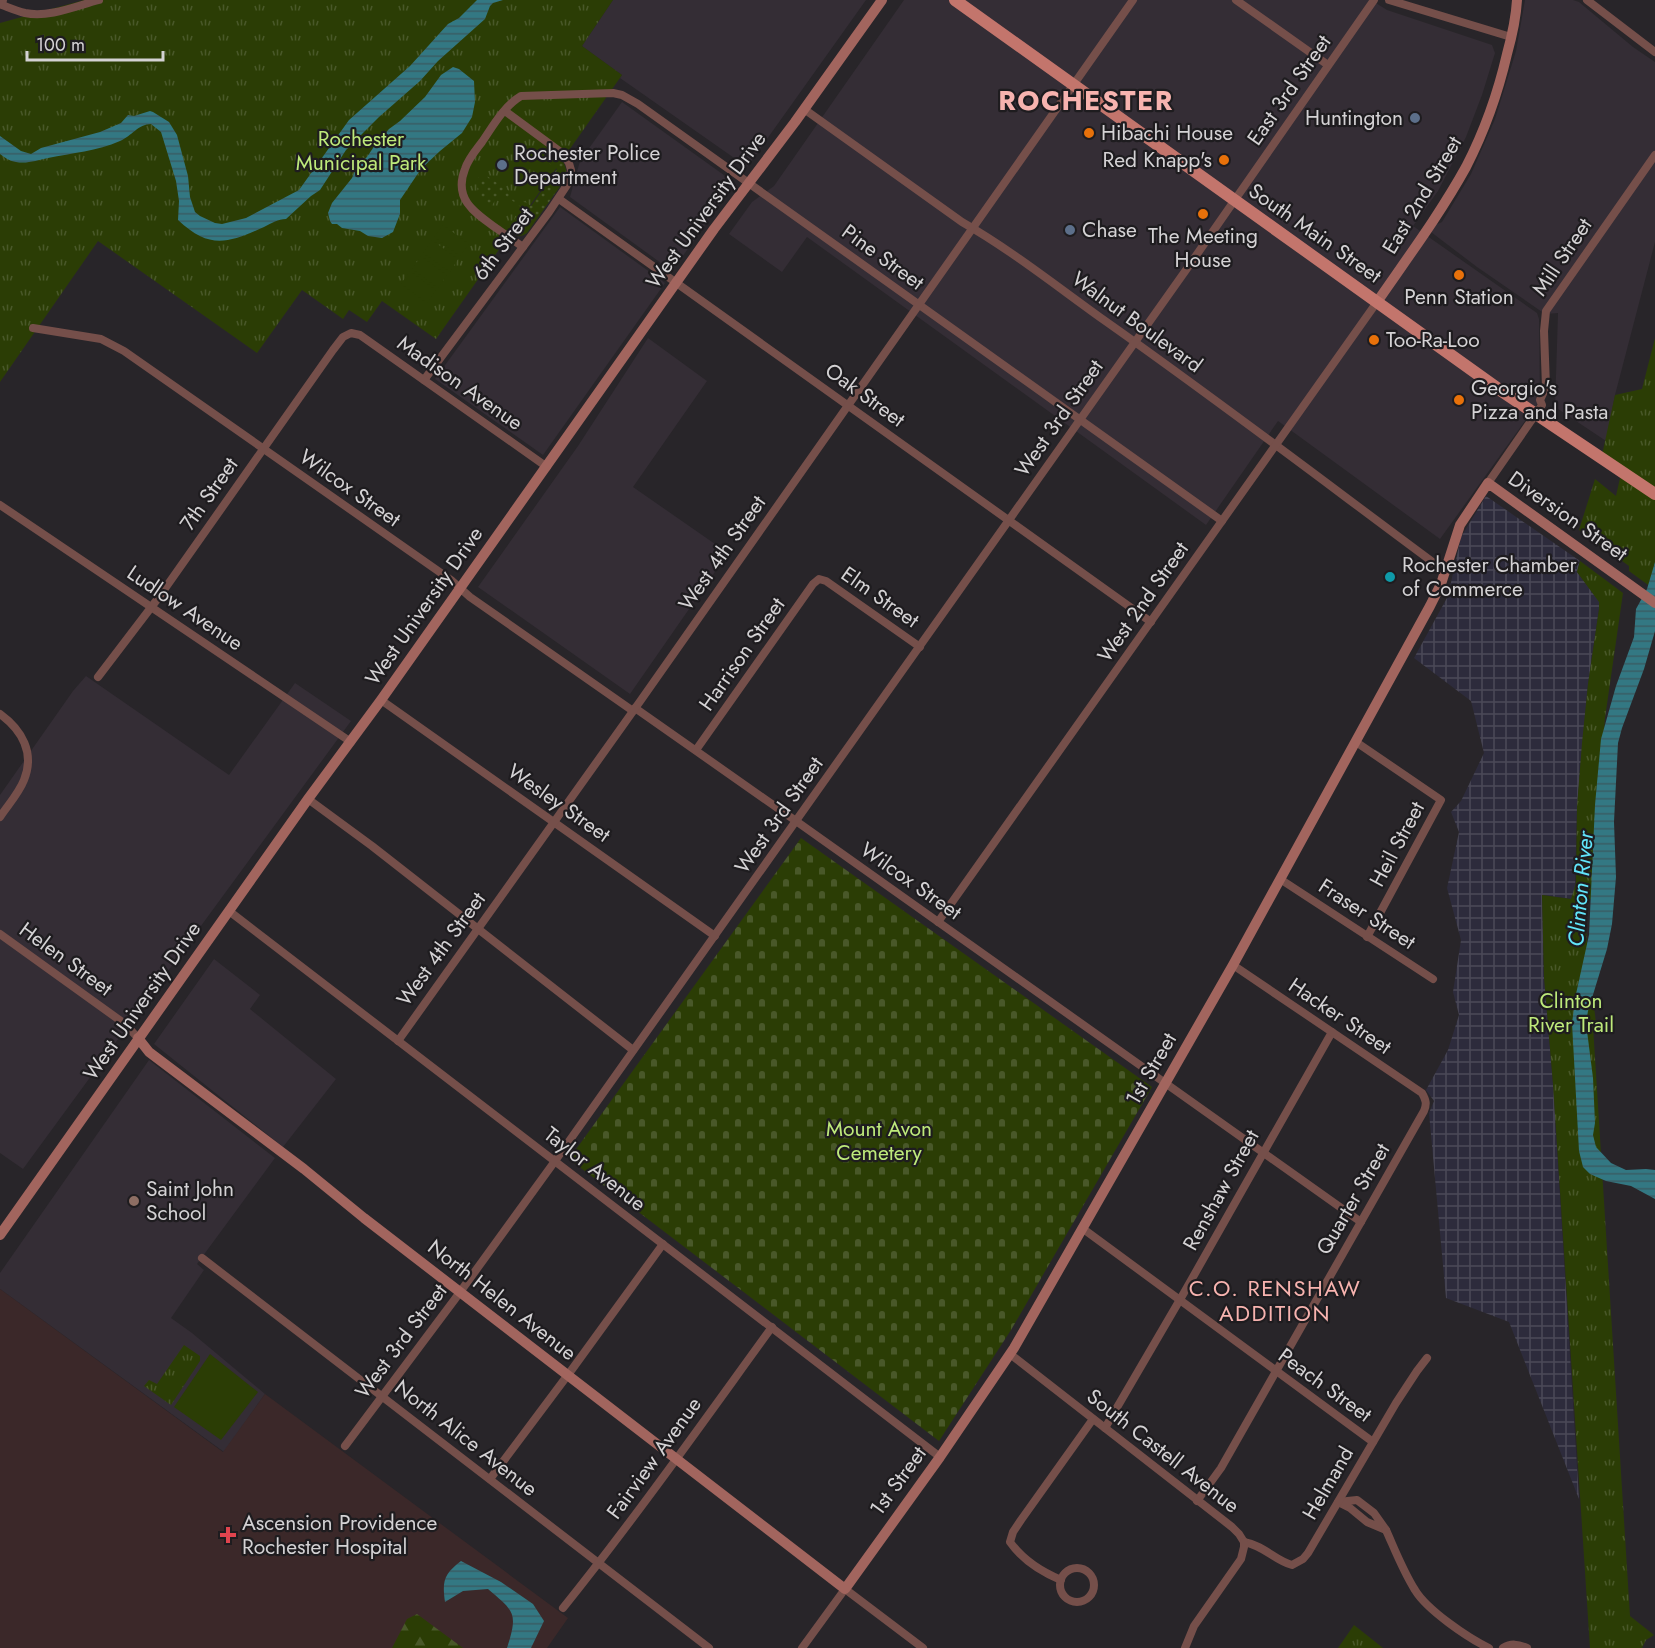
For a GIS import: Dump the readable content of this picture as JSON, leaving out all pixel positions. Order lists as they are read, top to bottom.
{
  "streets": {
    "main road": ["South Main Street"],
    "street": [
      "East 3rd Street",
      "East 2nd Street",
      "West University Drive",
      "6th Street",
      "Pine Street",
      "Mill Street",
      "Walnut Boulevard",
      "Madison Avenue",
      "Oak Street",
      "West 3rd Street",
      "Wilcox Street",
      "7th Street",
      "Diversion Street",
      "West 4th Street",
      "Elm Street",
      "West 2nd Street",
      "Ludlow Avenue",
      "Harrison Street",
      "Wesley Street",
      "Heil Street",
      "Fraser Street",
      "Helen Street",
      "Hacker Street",
      "1st Street",
      "Taylor Avenue",
      "Renshaw Street",
      "Quarter Street",
      "North Helen Avenue",
      "Peach Street",
      "North Alice Avenue",
      "South Castell Avenue",
      "Fairview Avenue",
      "Helmand"
    ]
  },
  "crossings": [
    ["East 3rd Street", "South Main Street"],
    ["East 3rd Street", "West 3rd Street"],
    ["East 2nd Street", "South Main Street"],
    ["East 2nd Street", "West 2nd Street"],
    ["West University Drive", "Pine Street"],
    ["West University Drive", "Walnut Boulevard"],
    ["West University Drive", "Madison Avenue"],
    ["West University Drive", "Oak Street"],
    ["West University Drive", "Wilcox Street"],
    ["West University Drive", "Ludlow Avenue"],
    ["West University Drive", "Wesley Street"],
    ["West University Drive", "Helen Street"],
    ["West University Drive", "Taylor Avenue"],
    ["West University Drive", "North Helen Avenue"],
    ["South Main Street", "West 3rd Street"],
    ["South Main Street", "West 4th Street"],
    ["South Main Street", "West 2nd Street"],
    ["6th Street", "Pine Street"],
    ["6th Street", "Madison Avenue"],
    ["6th Street", "Oak Street"],
    ["Pine Street", "Oak Street"],
    ["Pine Street", "West 3rd Street"],
    ["Pine Street", "West 4th Street"],
    ["Pine Street", "West 2nd Street"],
    ["Mill Street", "Diversion Street"],
    ["Mill Street", "1st Street"],
    ["Walnut Boulevard", "West 3rd Street"],
    ["Walnut Boulevard", "West 4th Street"],
    ["Walnut Boulevard", "West 2nd Street"],
    ["Walnut Boulevard", "1st Street"],
    ["Madison Avenue", "7th Street"],
    ["Oak Street", "West 3rd Street"],
    ["Oak Street", "West 4th Street"],
    ["Oak Street", "West 2nd Street"],
    ["West 3rd Street", "Wilcox Street"],
    ["West 3rd Street", "Elm Street"],
    ["West 3rd Street", "Wesley Street"],
    ["West 3rd Street", "Taylor Avenue"],
    ["West 3rd Street", "North Helen Avenue"],
    ["West 3rd Street", "North Alice Avenue"],
    ["Wilcox Street", "7th Street"],
    ["Wilcox Street", "West 4th Street"],
    ["Wilcox Street", "West 2nd Street"],
    ["Wilcox Street", "Harrison Street"],
    ["Wilcox Street", "1st Street"],
    ["Wilcox Street", "Renshaw Street"],
    ["Wilcox Street", "Quarter Street"],
    ["7th Street", "Ludlow Avenue"],
    ["Diversion Street", "1st Street"],
    ["West 4th Street", "Wesley Street"],
    ["West 4th Street", "Taylor Avenue"],
    ["Elm Street", "Harrison Street"],
    ["Heil Street", "Fraser Street"],
    ["Heil Street", "1st Street"],
    ["Fraser Street", "1st Street"],
    ["Helen Street", "North Helen Avenue"],
    ["Hacker Street", "1st Street"],
    ["Hacker Street", "Renshaw Street"],
    ["Hacker Street", "Quarter Street"],
    ["1st Street", "Taylor Avenue"],
    ["1st Street", "North Helen Avenue"],
    ["1st Street", "Peach Street"],
    ["1st Street", "South Castell Avenue"],
    ["Taylor Avenue", "Fairview Avenue"],
    ["Renshaw Street", "Peach Street"],
    ["Renshaw Street", "South Castell Avenue"],
    ["Quarter Street", "Peach Street"],
    ["Quarter Street", "South Castell Avenue"],
    ["North Helen Avenue", "Fairview Avenue"],
    ["Peach Street", "Helmand"],
    ["North Alice Avenue", "Fairview Avenue"],
    ["South Castell Avenue", "Helmand"]
  ],
  "districts": ["ROCHESTER", "C.O. RENSHAW ADDITION"],
  "water": ["Clinton River"],
  "parks": ["Rochester Municipal Park", "Clinton River Trail", "Mount Avon Cemetery"],
  "places": {
    "other": [
      "Huntington",
      "Hibachi House",
      "Red Knapp's",
      "Rochester Police Department",
      "The Meeting House",
      "Chase",
      "Penn Station",
      "Too-Ra-Loo",
      "Georgio's Pizza and Pasta",
      "Rochester Chamber of Commerce",
      "Saint John School"
    ],
    "health": ["Ascension Providence Rochester Hospital"]
  },
  "scale_bar": "100 m"
}
